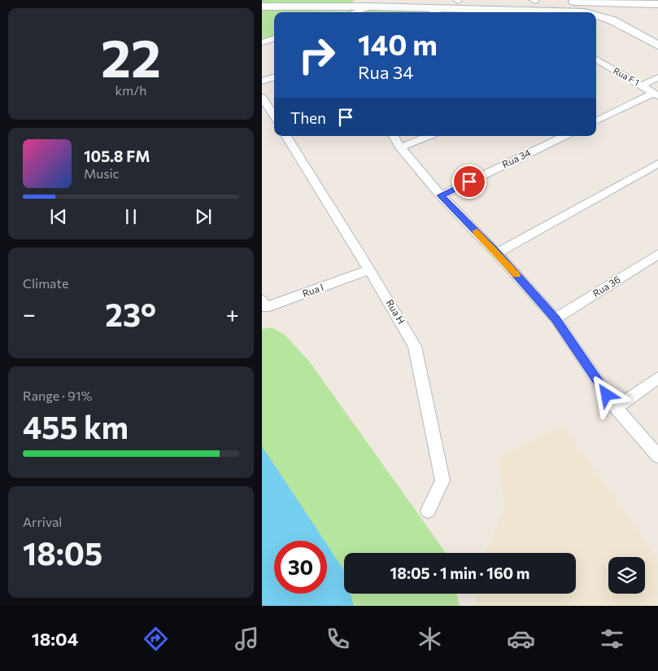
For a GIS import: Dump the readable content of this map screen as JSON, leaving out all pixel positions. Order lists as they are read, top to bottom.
{
  "streets": {
    "street": [
      "Rua F 1",
      "Rua 34",
      "Rua 36",
      "Rua I",
      "Rua H"
    ]
  },
  "crossings": [
    ["Rua I", "Rua H"]
  ],
  "page": {
    "tile": [
      ["22", "km/h"],
      "Climate",
      ["Range · 91%", "455 km"],
      ["Arrival", "18:05"]
    ],
    "turn": ["140 m", "Rua 34"],
    "then": "Then",
    "song": ["105.8 FM", "Music"],
    "heat": ["−", "23°", "+"],
    "limit": "30",
    "trip": "18:05 · 1 min · 160 m",
    "tabs": "18:04"
  }
}
